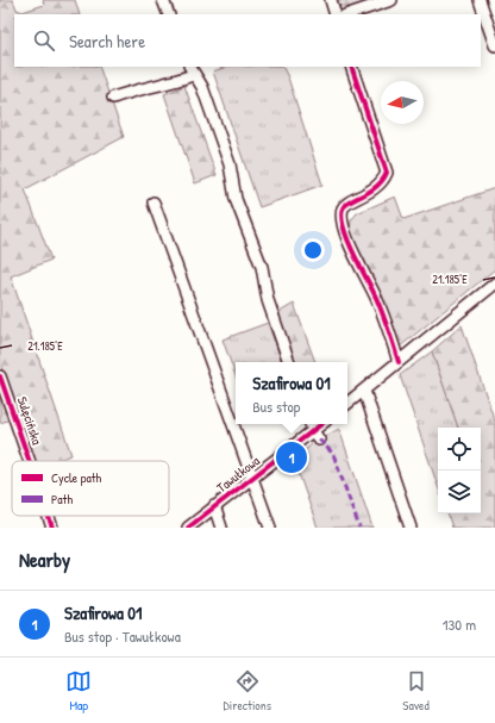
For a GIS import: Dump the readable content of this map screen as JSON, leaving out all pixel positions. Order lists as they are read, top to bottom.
{
  "streets": {
    "street": ["Sulęcińska", "Tawułkowa"]
  },
  "legend": ["Cycle path", "Path"],
  "north": "left",
  "page": {
    "search": "Search here",
    "popup": ["Szafirowa 01", "Bus stop"],
    "pins": "1",
    "heading": "Nearby",
    "list": [
      {
        "mark": "1",
        "name": "Szafirowa 01",
        "note": "Bus stop · Tawułkowa",
        "value": "130 m"
      }
    ],
    "nav": ["Map", "Directions", "Saved"]
  },
  "coordinates": ["21.185°E"]
}
